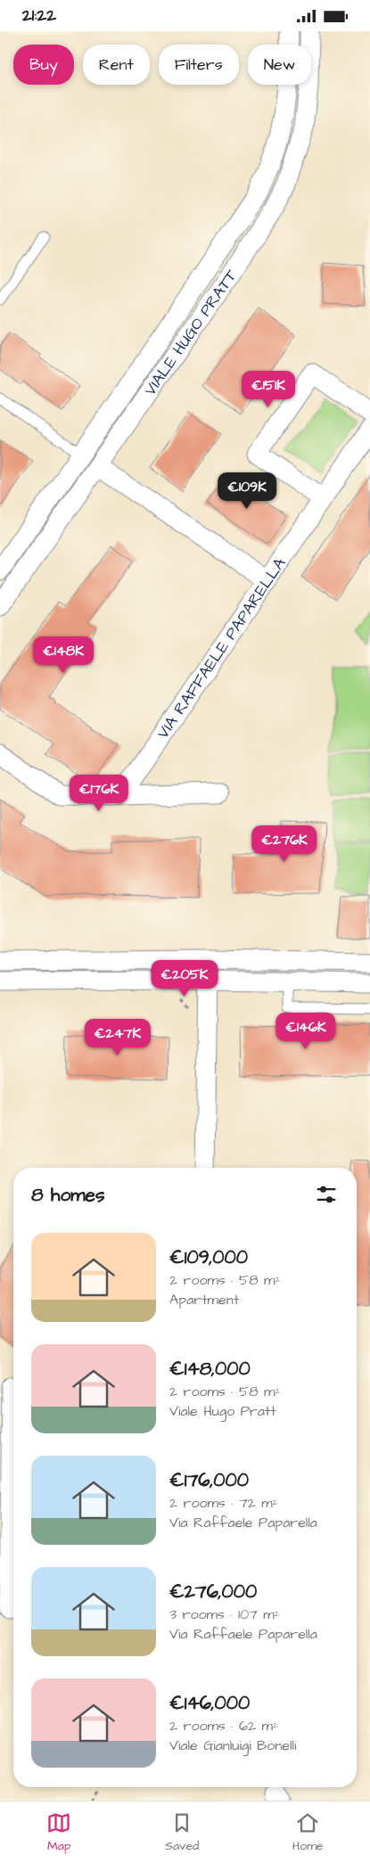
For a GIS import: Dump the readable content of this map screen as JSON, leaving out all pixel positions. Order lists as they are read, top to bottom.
{
  "streets": {
    "street": ["VIALE HUGO PRATT", "VIA RAFFAELE PAPARELLA"]
  },
  "page": {
    "status": "21:22",
    "chip": [
      "Buy",
      "Rent",
      "Filters",
      "New"
    ],
    "price": [
      "€151K",
      "€109K",
      "€148K",
      "€176K",
      "€276K",
      "€205K",
      "€146K",
      "€247K"
    ],
    "heading": "8 homes",
    "list": [
      {
        "name": "€109,000",
        "note": "2 rooms · 58 m² · Apartment"
      },
      {
        "name": "€148,000",
        "note": "2 rooms · 58 m² · Viale Hugo Pratt"
      },
      {
        "name": "€176,000",
        "note": "2 rooms · 72 m² · Via Raffaele Paparella"
      },
      {
        "name": "€276,000",
        "note": "3 rooms · 107 m² · Via Raffaele Paparella"
      },
      {
        "name": "€146,000",
        "note": "2 rooms · 62 m² · Viale Gianluigi Bonelli"
      }
    ],
    "tabs": ["Map", "Saved", "Home"]
  }
}
